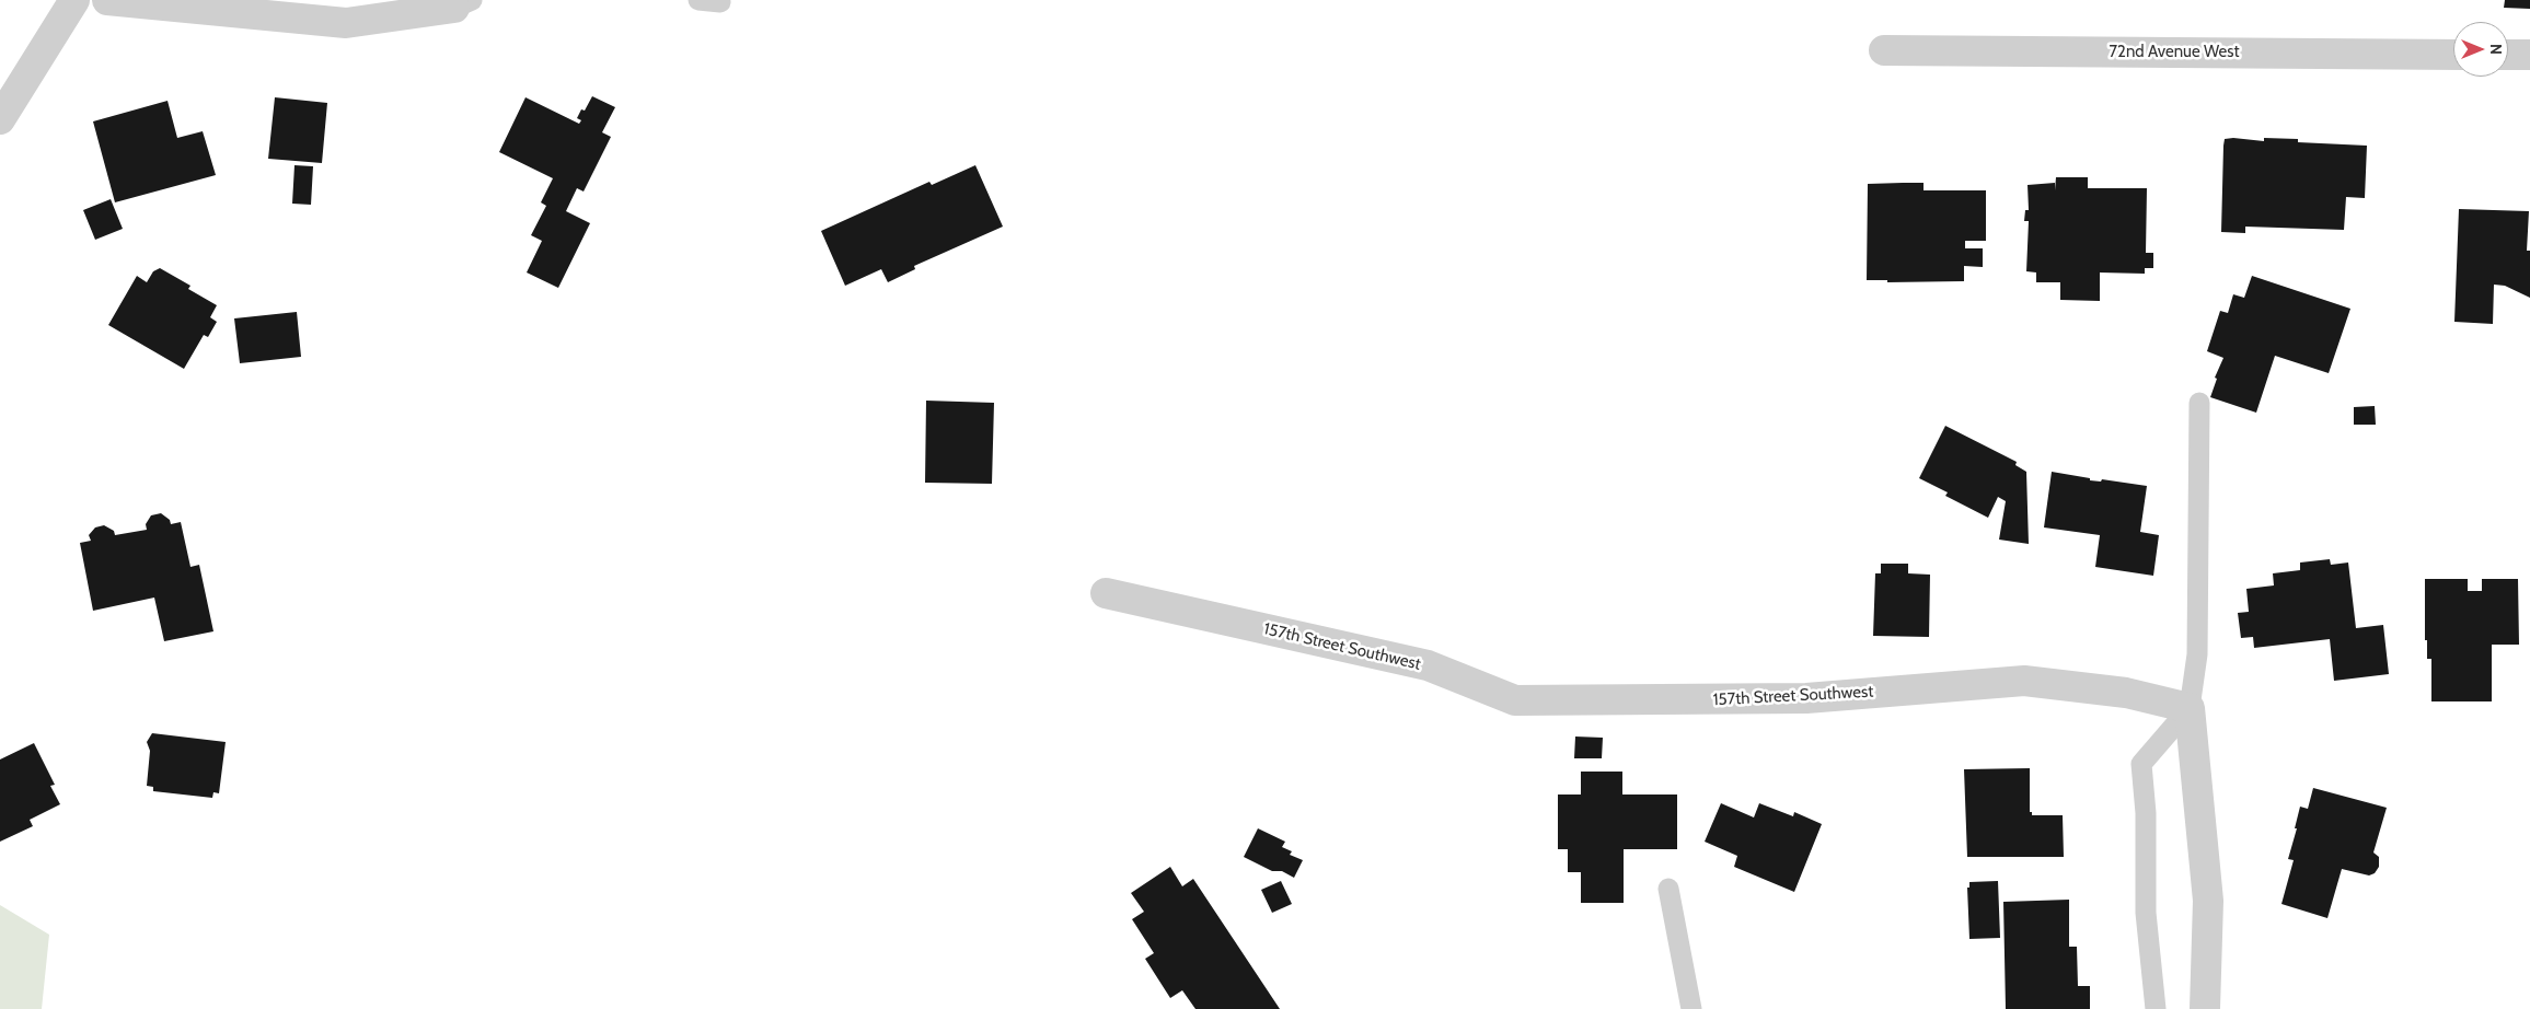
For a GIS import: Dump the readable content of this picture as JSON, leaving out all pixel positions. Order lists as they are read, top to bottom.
{
  "streets": {
    "street": ["72nd Avenue West", "157th Street Southwest"]
  },
  "north": "right"
}
